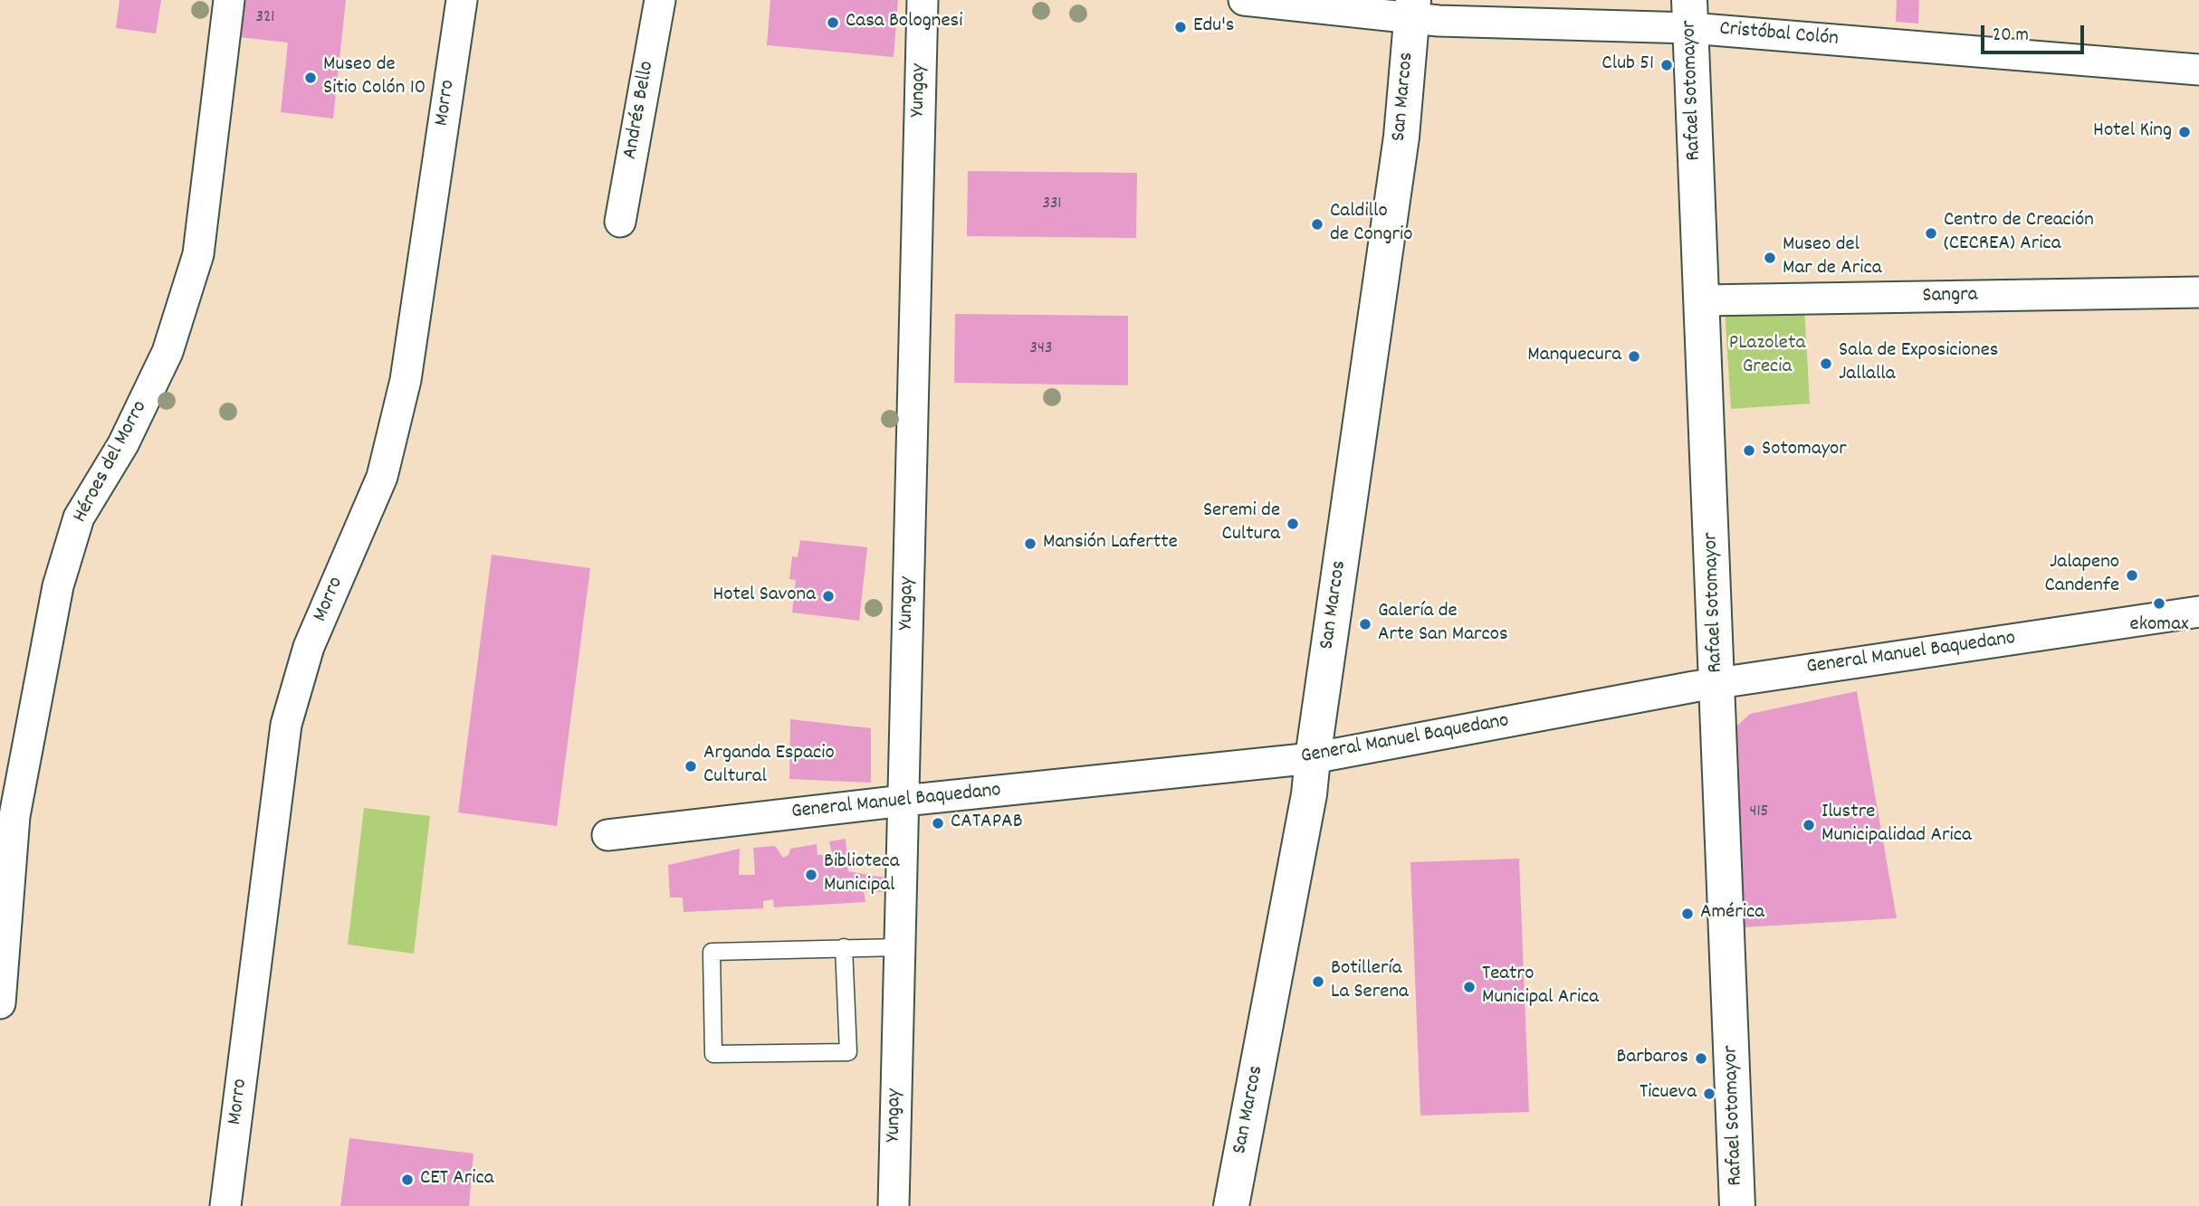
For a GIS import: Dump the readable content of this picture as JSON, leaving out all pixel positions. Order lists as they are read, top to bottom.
{
  "streets": {
    "main road": ["Rafael Sotomayor", "San Marcos"],
    "street": [
      "Cristóbal Colón",
      "Yungay",
      "Morro",
      "Andrés Bello",
      "Sangra",
      "Héroes del Morro",
      "General Manuel Baquedano"
    ]
  },
  "crossings": [
    ["Cristóbal Colón", "Rafael Sotomayor"],
    ["Cristóbal Colón", "San Marcos"],
    ["Yungay", "General Manuel Baquedano"],
    ["Rafael Sotomayor", "Sangra"],
    ["Rafael Sotomayor", "General Manuel Baquedano"],
    ["San Marcos", "General Manuel Baquedano"]
  ],
  "parks": ["PLazoleta Grecia"],
  "places": [
    "Casa Bolognesi",
    "Edu's",
    "Club 51",
    "Museo de Sitio Colón 10",
    "Hotel King",
    "Caldillo de Congrio",
    "Centro de Creación (CECREA) Arica",
    "Museo del Mar de Arica",
    "Manquecura",
    "Sala de Exposiciones Jallalla",
    "Sotomayor",
    "Seremi de Cultura",
    "Mansión Lafertte",
    "Jalapeno Candenfe",
    "Hotel Savona",
    "ekomax",
    "Galería de Arte San Marcos",
    "Arganda Espacio Cultural",
    "CATAPAB",
    "Ilustre Municipalidad Arica",
    "Biblioteca Municipal",
    "América",
    "Botillería La Serena",
    "Teatro Municipal Arica",
    "Barbaros",
    "Ticueva",
    "CET Arica"
  ],
  "house_numbers": [
    "321",
    "331",
    "343",
    "415"
  ],
  "scale_bar": "20 m"
}
